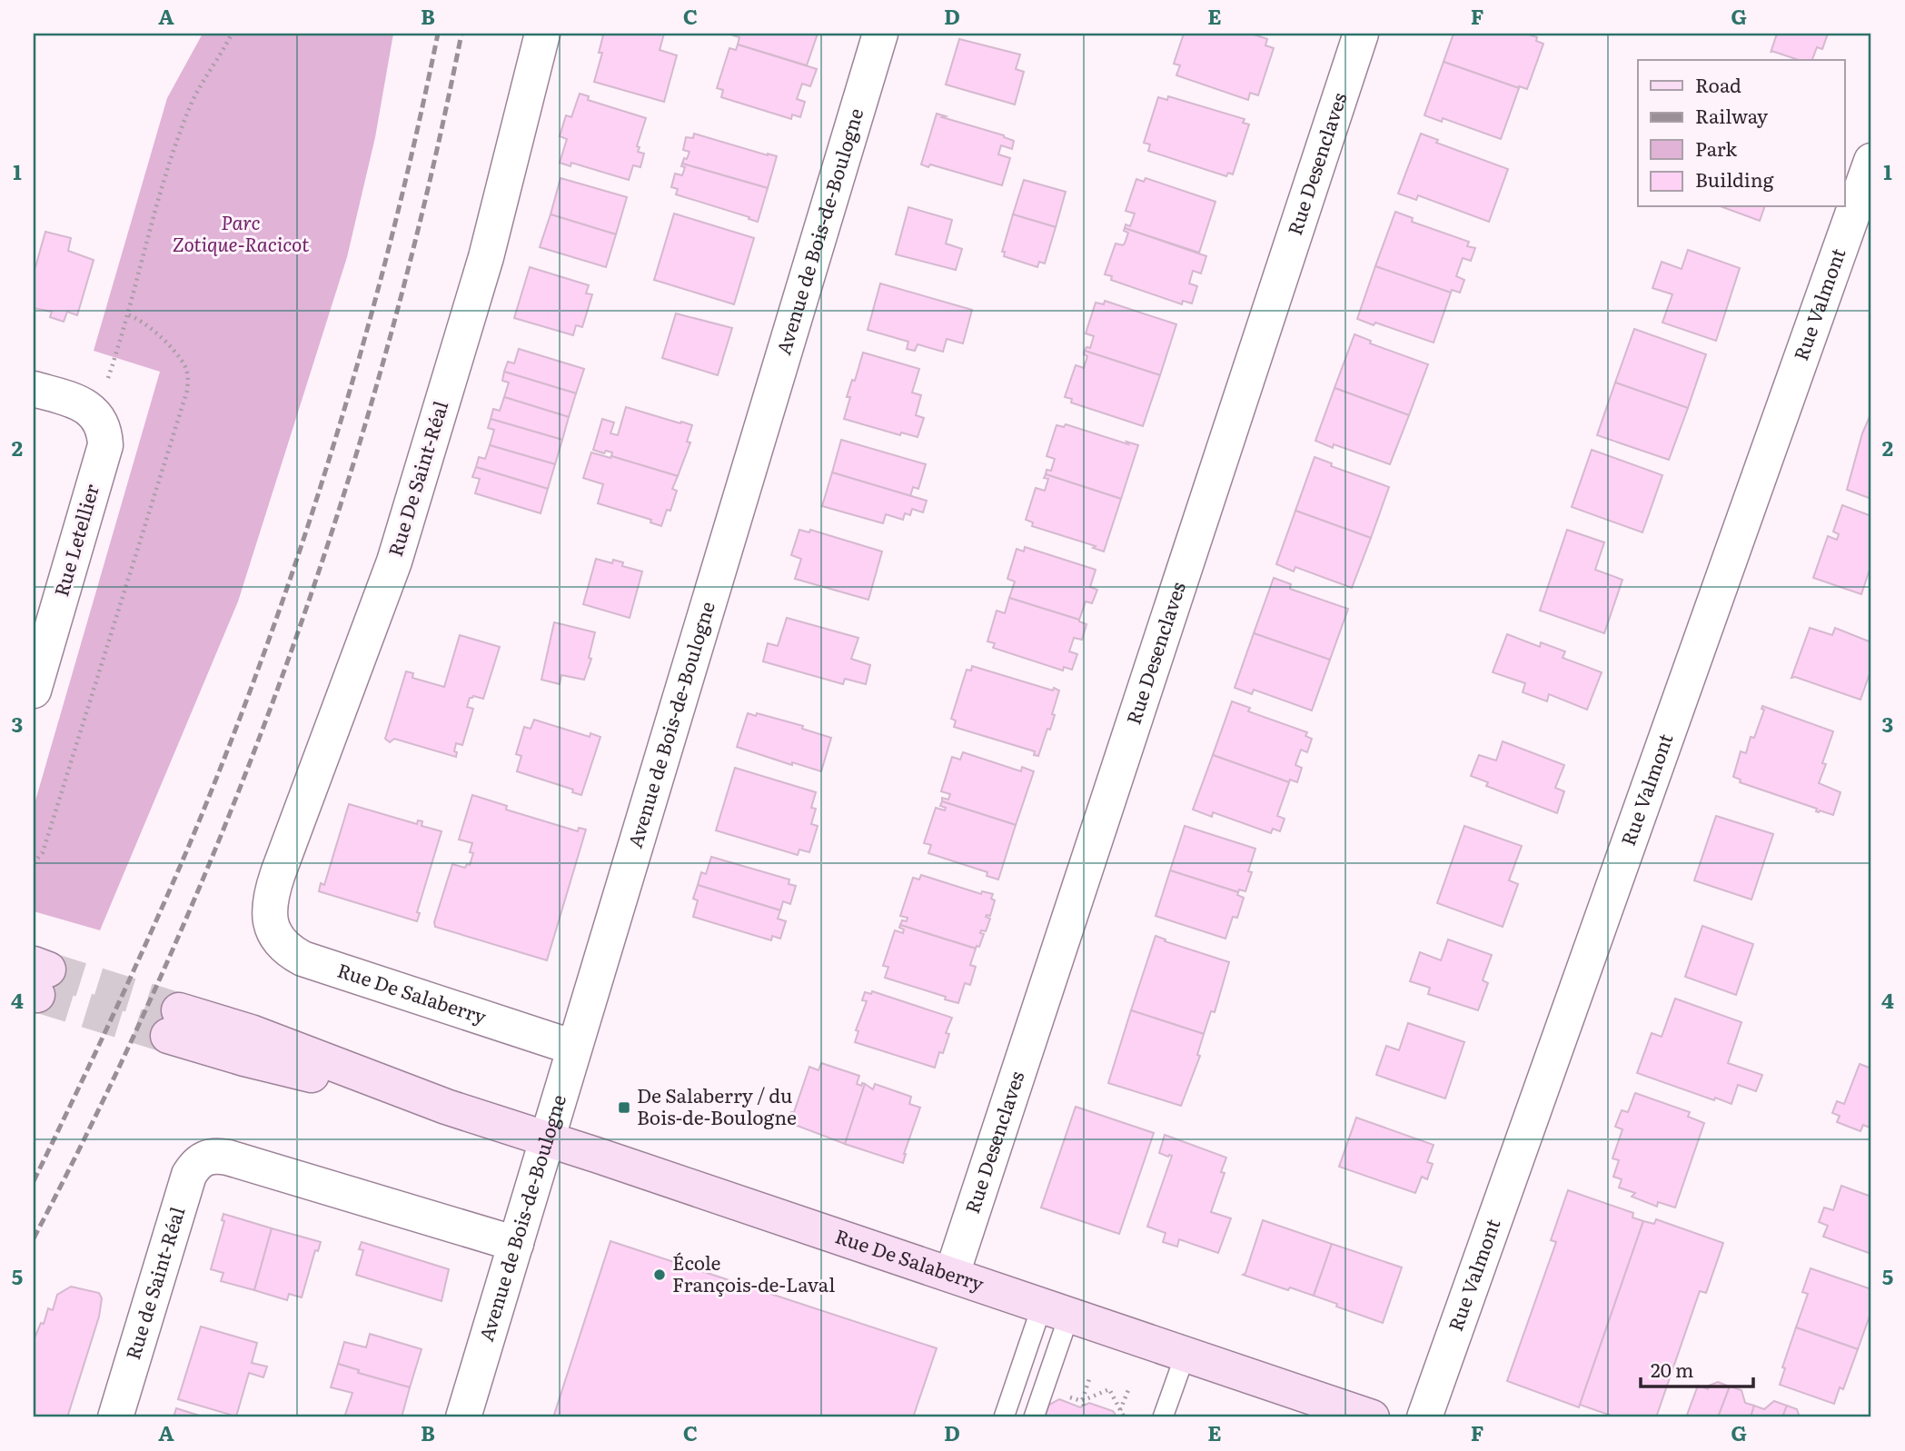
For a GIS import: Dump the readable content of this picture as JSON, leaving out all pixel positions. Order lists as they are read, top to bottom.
{
  "streets": {
    "main road": ["Rue De Salaberry"],
    "street": [
      "Rue Desenclaves",
      "Avenue de Bois-de-Boulogne",
      "Rue Valmont",
      "Rue De Saint-Réal",
      "Rue Letellier",
      "Rue de Saint-Réal"
    ]
  },
  "crossings": [
    ["Rue Desenclaves", "Rue De Salaberry"],
    ["Avenue de Bois-de-Boulogne", "Rue De Salaberry"],
    ["Avenue de Bois-de-Boulogne", "Rue de Saint-Réal"],
    ["Rue De Saint-Réal", "Rue De Salaberry"]
  ],
  "parks": ["Parc Zotique-Racicot"],
  "places": {
    "transit": ["De Salaberry / du Bois-de-Boulogne"],
    "other": ["École François-de-Laval"]
  },
  "legend": [
    "Road",
    "Railway",
    "Park",
    "Building"
  ],
  "scale_bar": "20 m",
  "grid": {
    "columns": [
      "A",
      "B",
      "C",
      "D",
      "E",
      "F",
      "G"
    ],
    "rows": [
      "1",
      "2",
      "3",
      "4",
      "5"
    ]
  }
}
